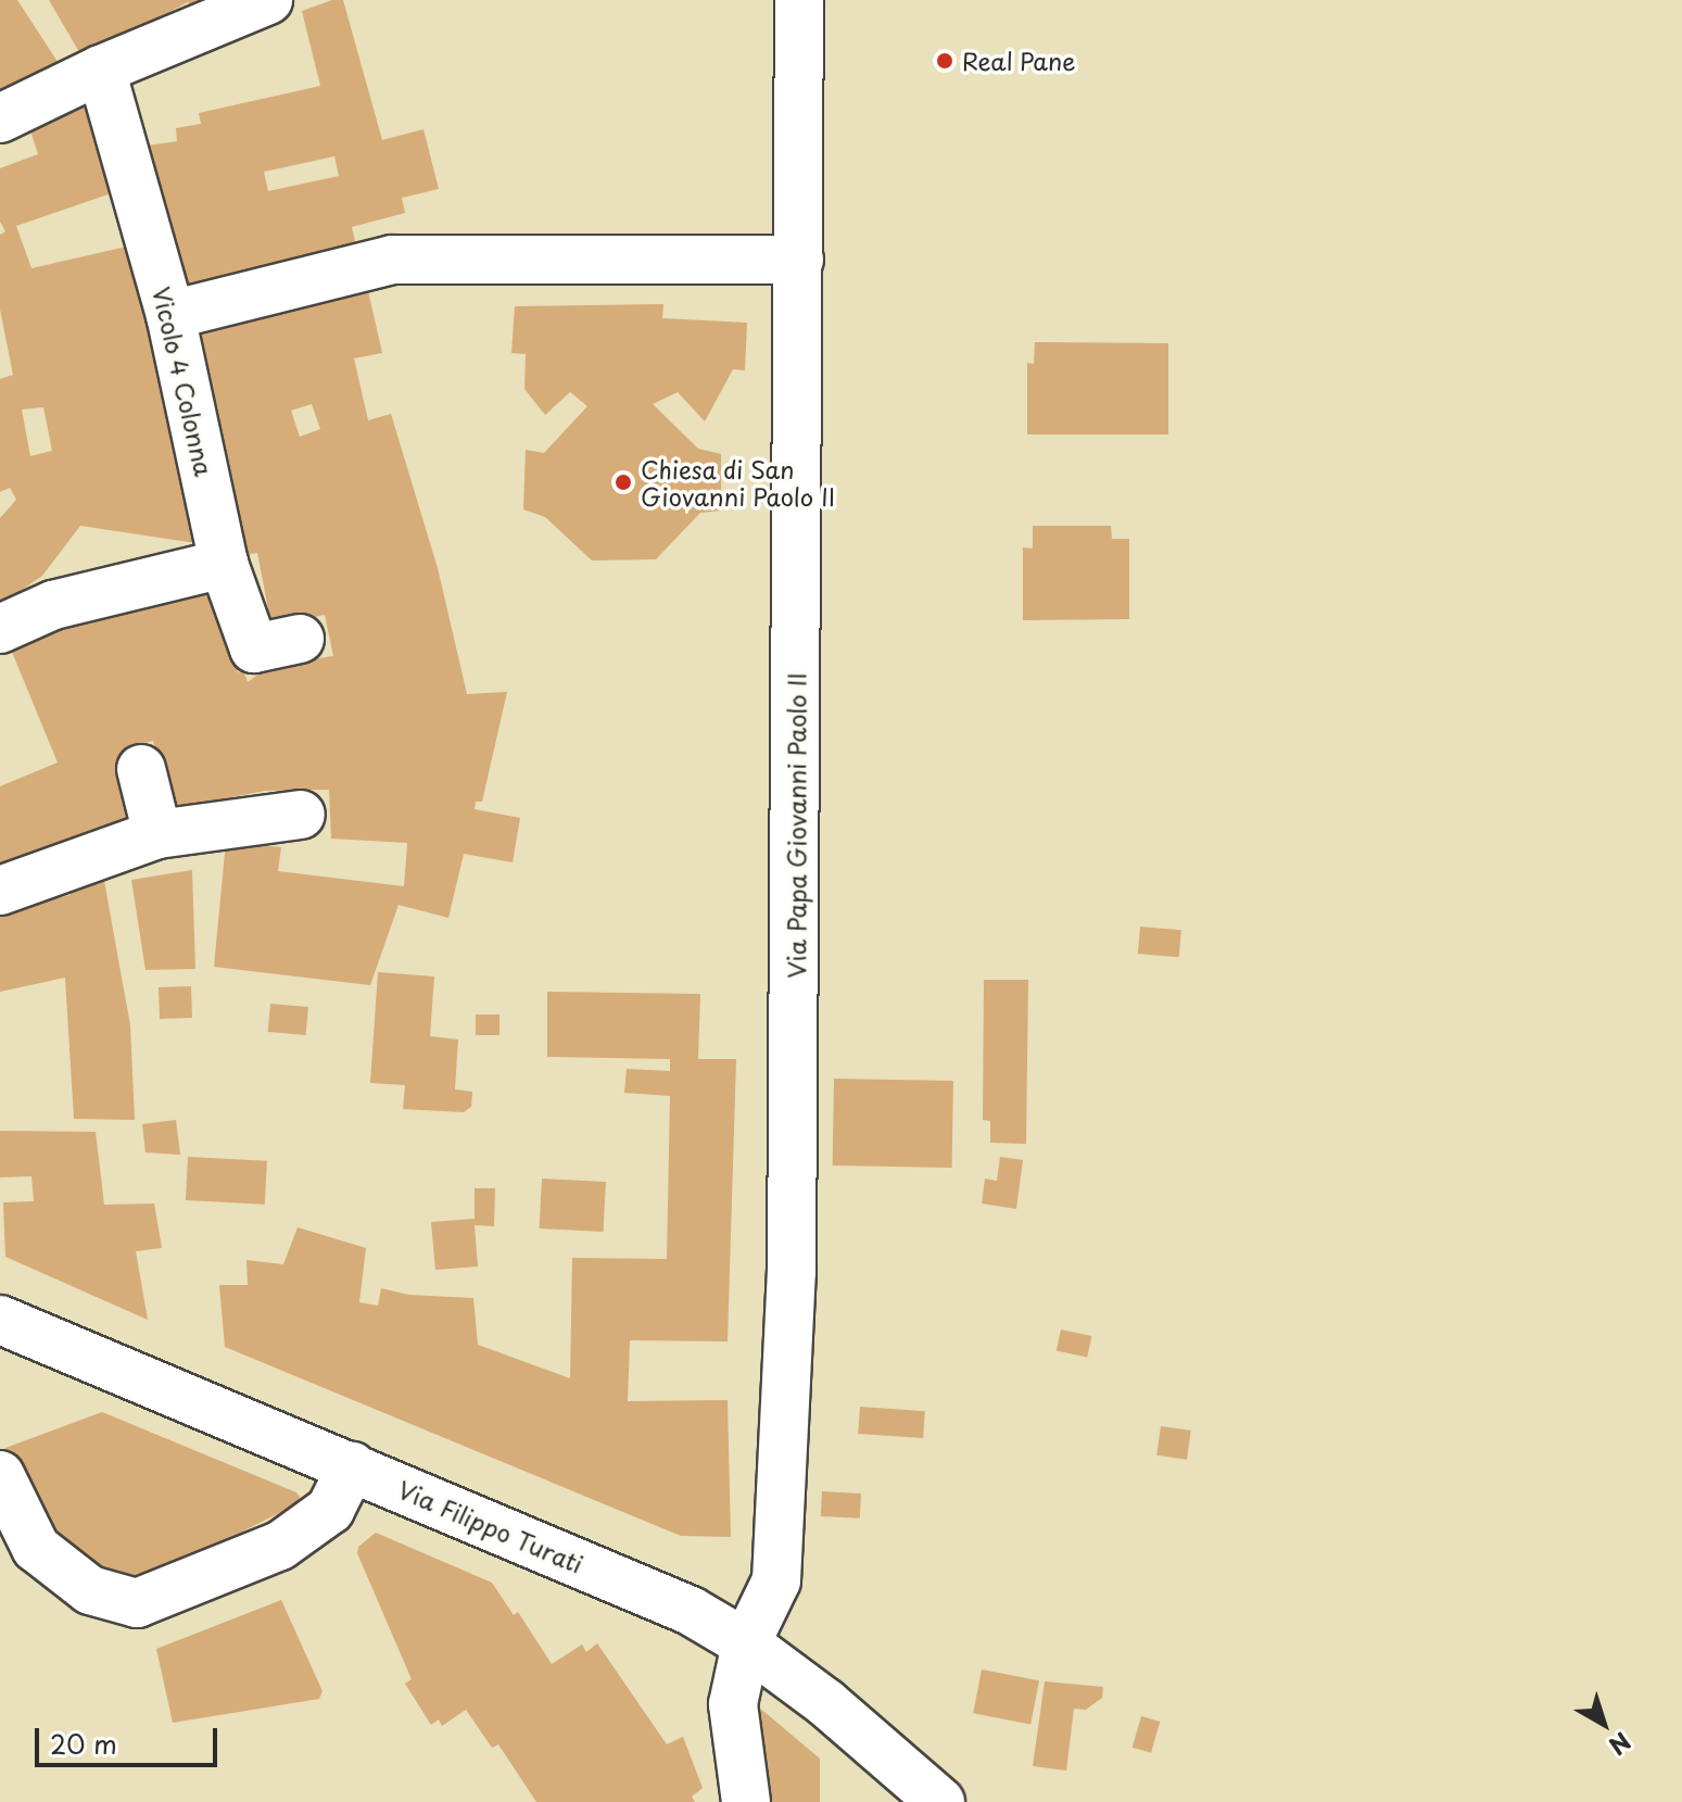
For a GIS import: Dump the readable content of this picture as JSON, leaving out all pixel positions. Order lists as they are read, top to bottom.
{
  "streets": {
    "street": ["Vicolo 4 Colonna", "Via Papa Giovanni Paolo II", "Via Filippo Turati"]
  },
  "crossings": [
    ["Via Papa Giovanni Paolo II", "Via Filippo Turati"]
  ],
  "places": ["Real Pane", "Chiesa di San Giovanni Paolo II"],
  "scale_bar": "20 m",
  "north": "bottom right"
}
